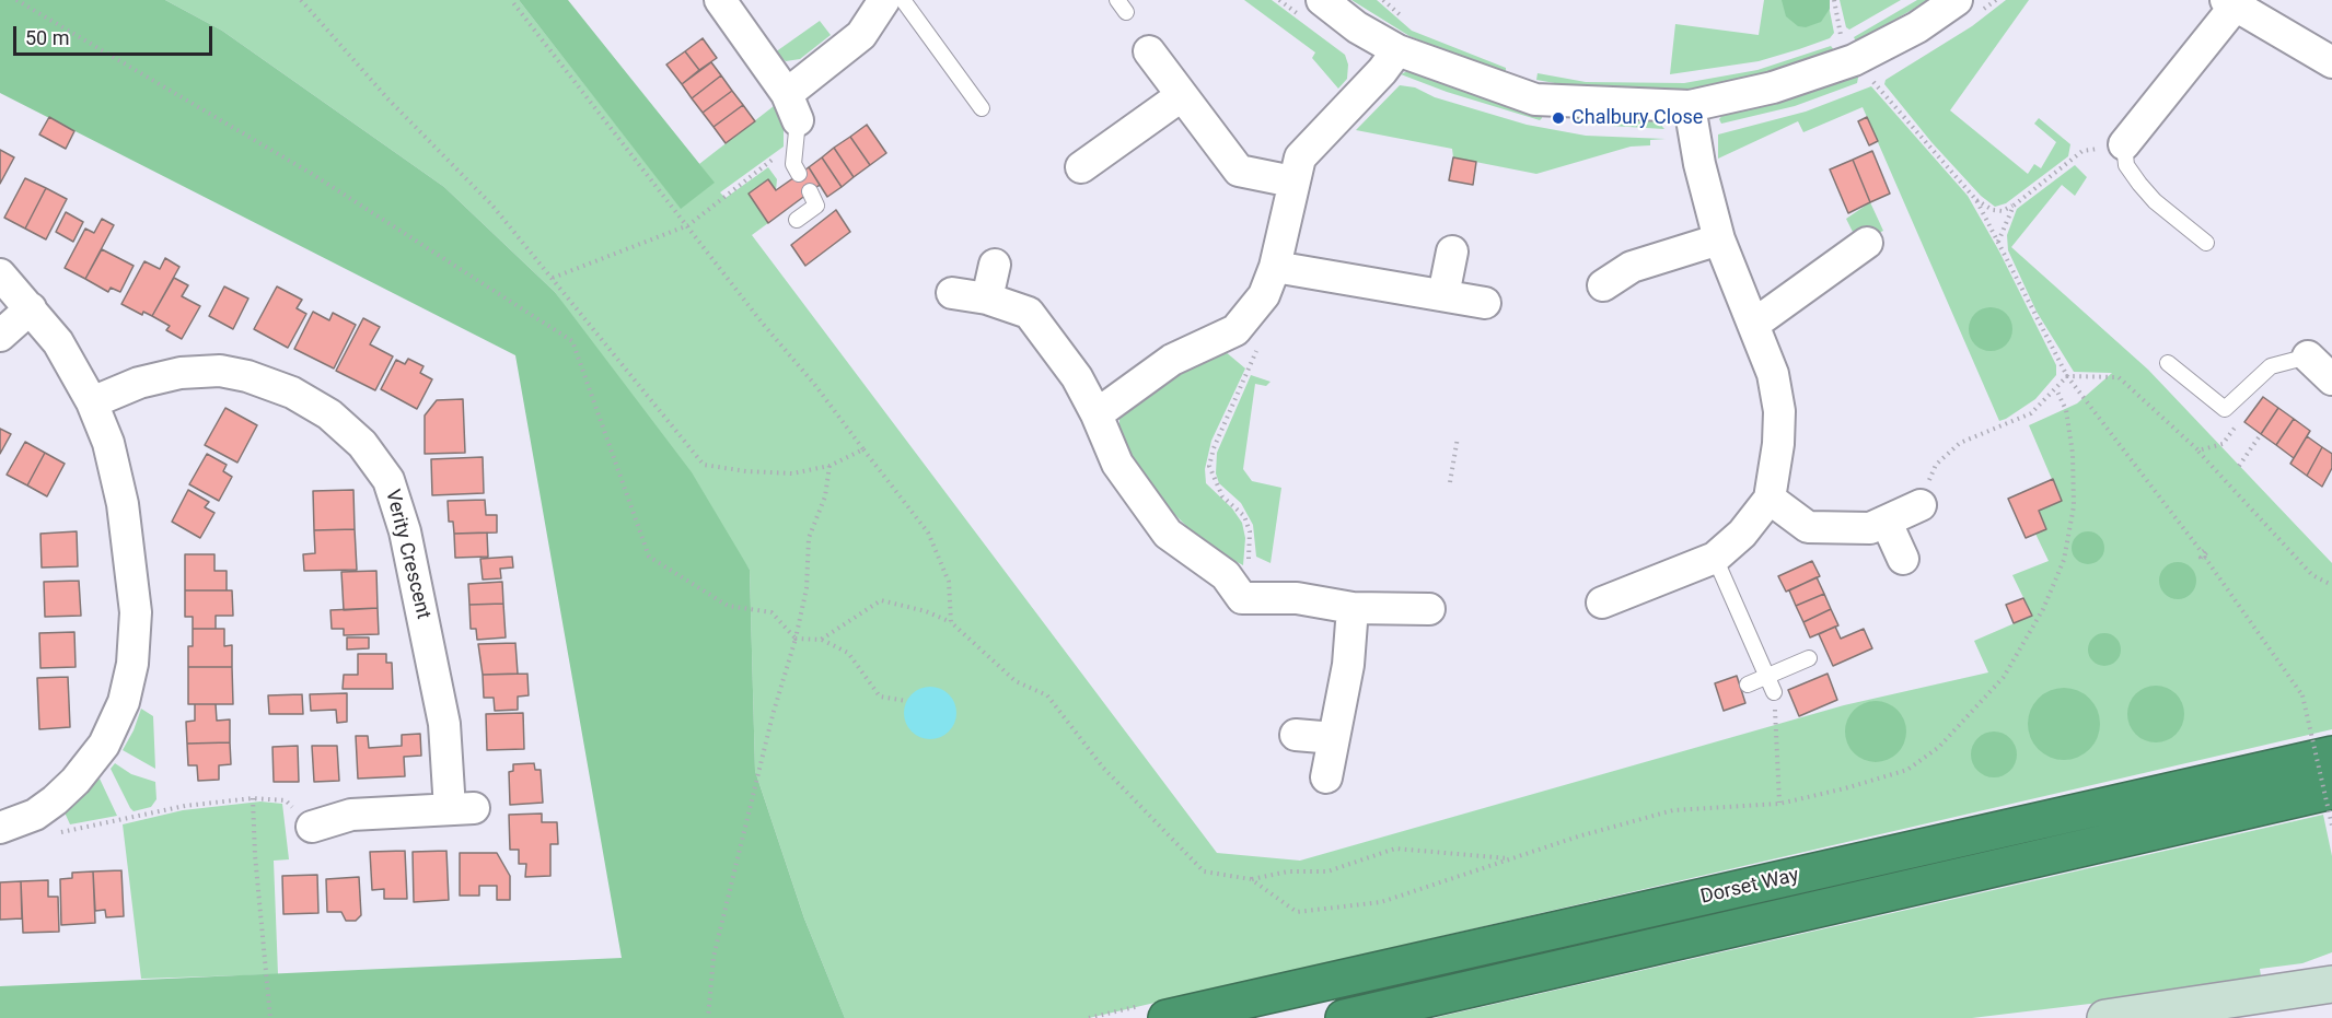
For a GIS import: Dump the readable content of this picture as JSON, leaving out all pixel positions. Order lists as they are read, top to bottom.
{
  "streets": {
    "highway": ["Dorset Way"],
    "street": ["Verity Crescent"]
  },
  "places": ["Chalbury Close"],
  "scale_bar": "50 m"
}
